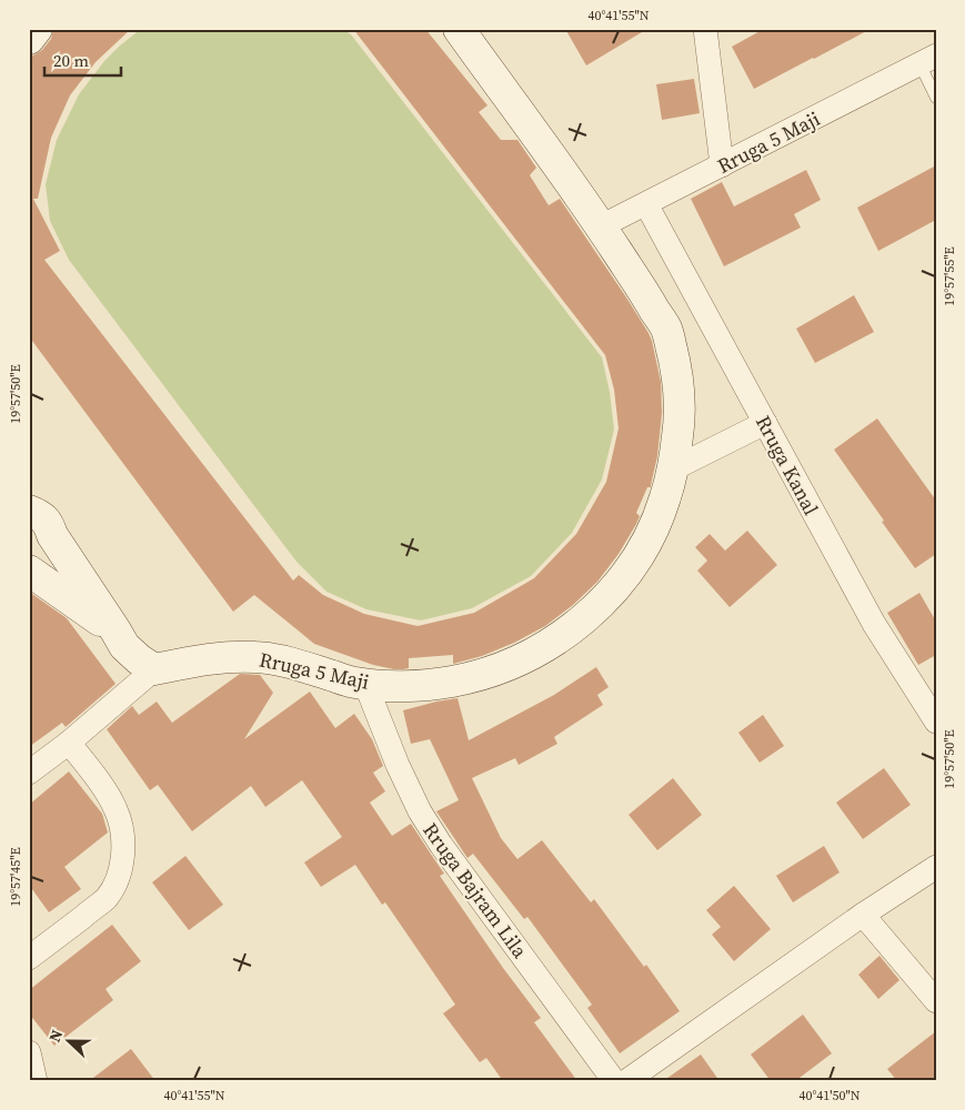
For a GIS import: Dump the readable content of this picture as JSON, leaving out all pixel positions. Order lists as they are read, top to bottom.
{
  "streets": {
    "street": ["Rruga 5 Maji", "Rruga Kanal", "Rruga Bajram Lila"]
  },
  "crossings": [
    ["Rruga 5 Maji", "Rruga Kanal"],
    ["Rruga 5 Maji", "Rruga Bajram Lila"]
  ],
  "scale_bar": "20 m",
  "north": "left",
  "coordinates": [
    "40°41'55\"N",
    "19°57'55\"E",
    "19°57'50\"E",
    "19°57'45\"E",
    "40°41'50\"N"
  ]
}
